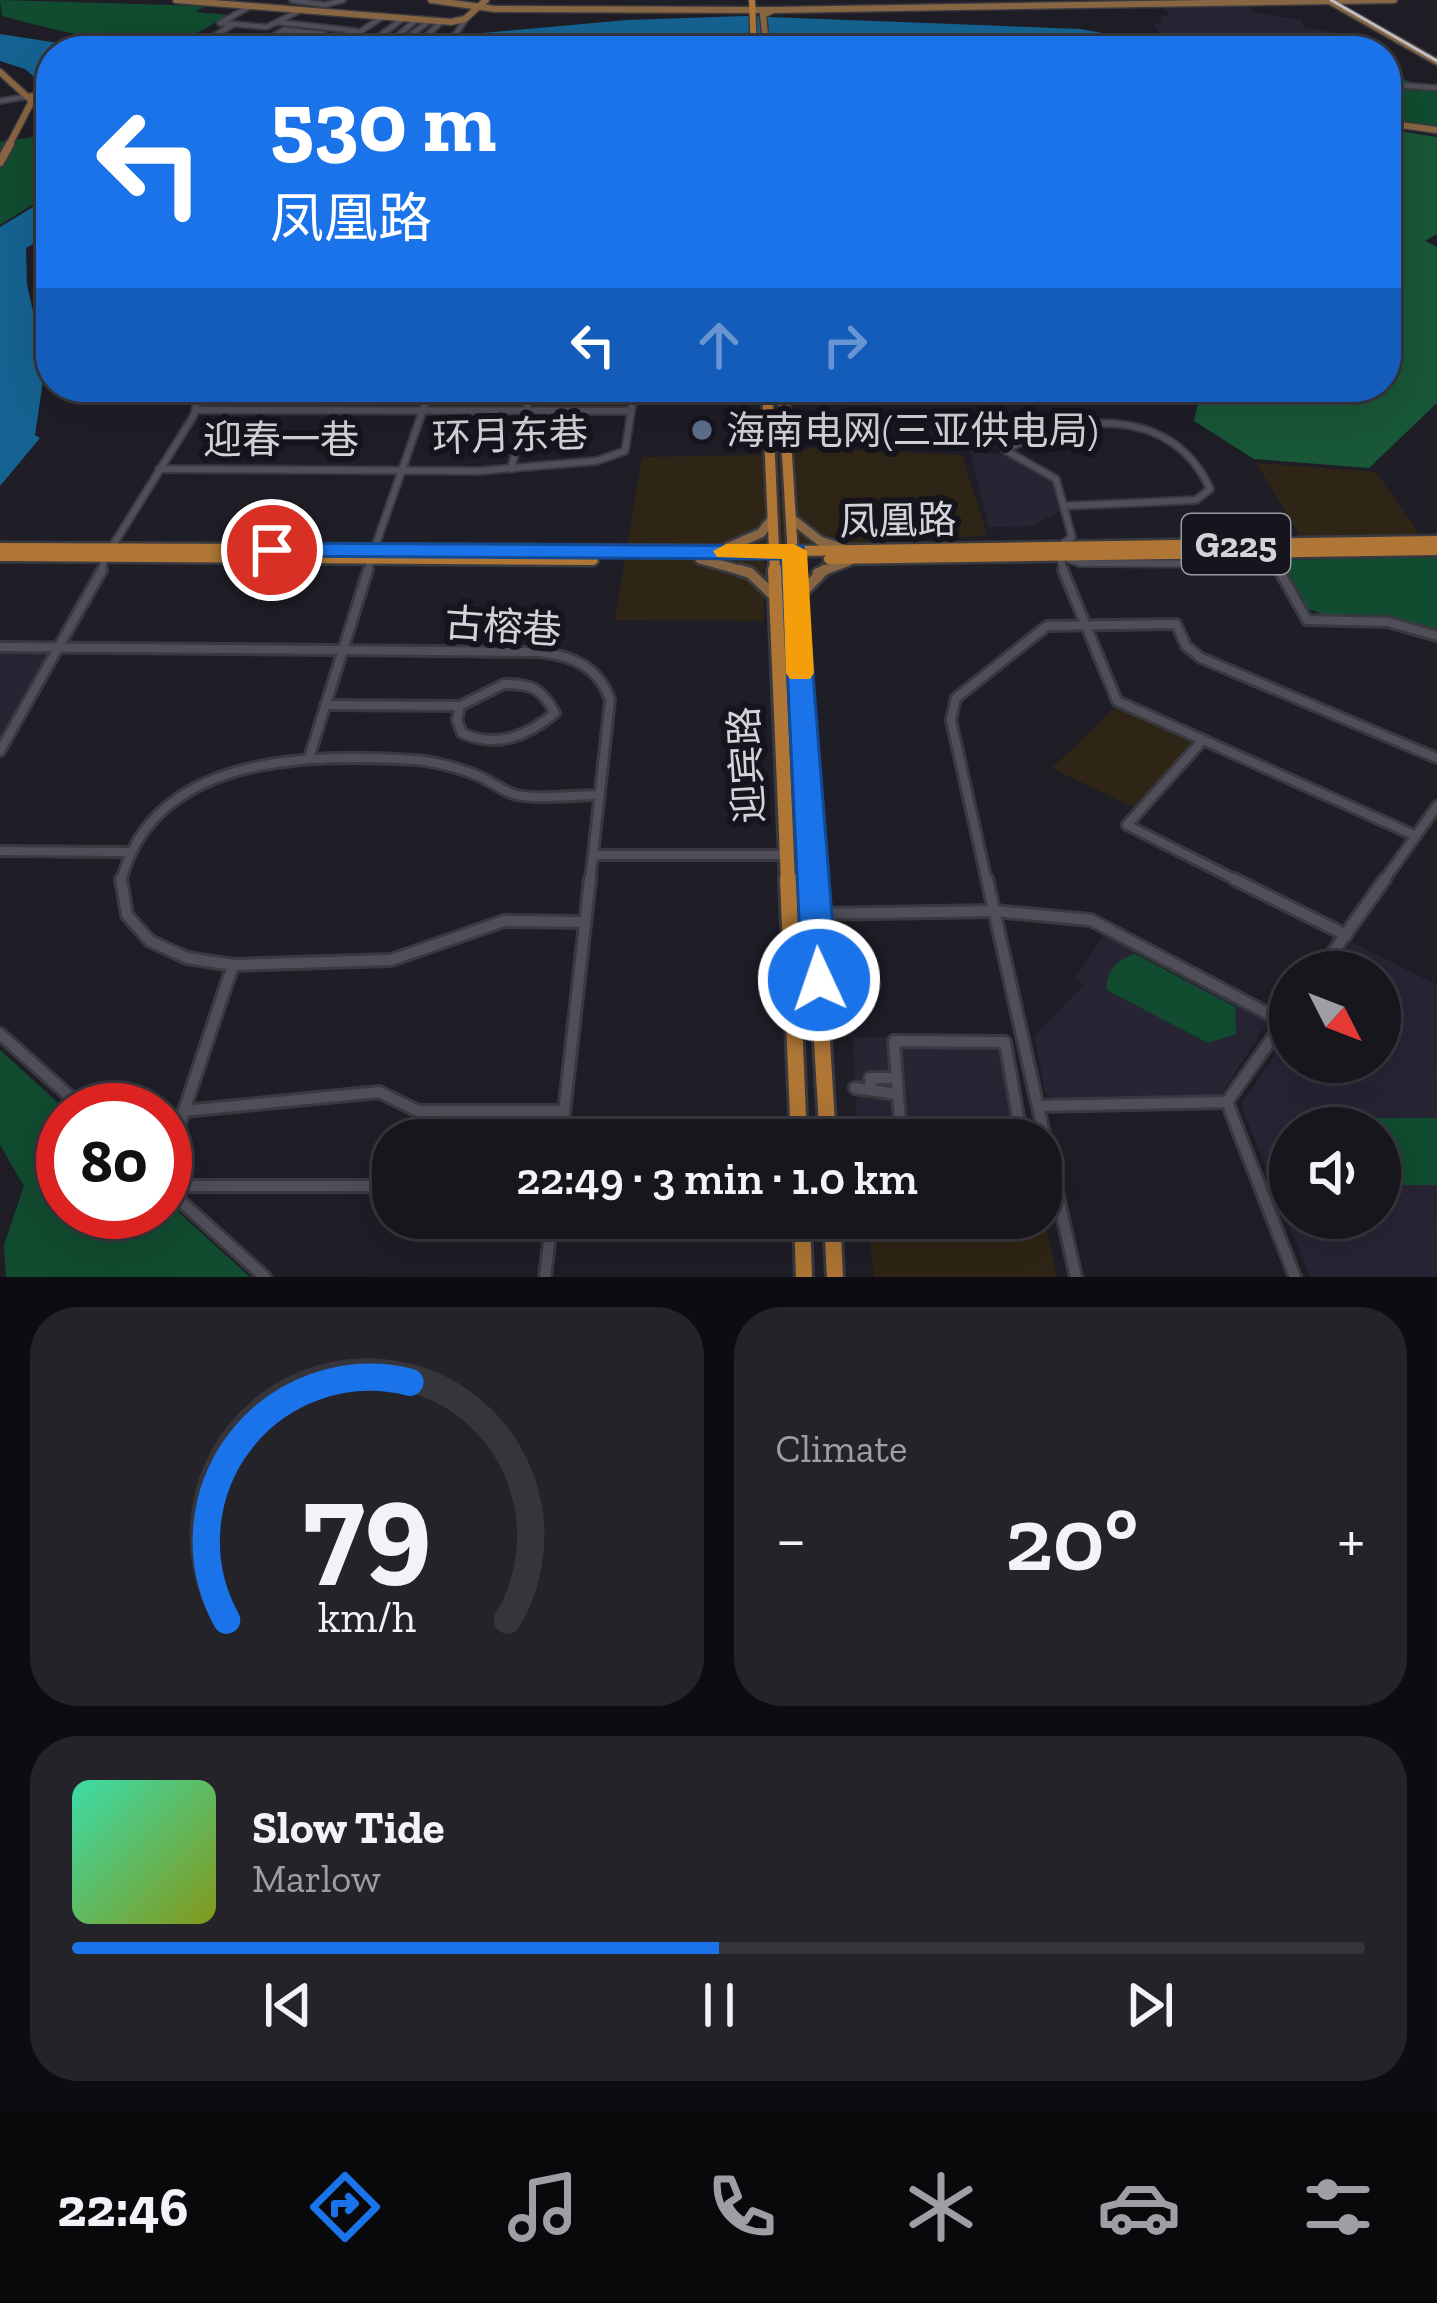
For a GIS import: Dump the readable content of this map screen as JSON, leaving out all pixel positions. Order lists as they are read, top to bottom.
{
  "streets": {
    "highway": ["凤凰路", "G225", "迎宾路"],
    "street": ["环月东巷", "迎春一巷", "古榕巷"]
  },
  "crossings": [
    ["环月东巷", "迎春一巷"],
    ["凤凰路", "迎宾路"]
  ],
  "places": ["海南电网(三亚供电局)"],
  "north": "bottom right",
  "page": {
    "turn": ["530 m", "凤凰路"],
    "limit": "80",
    "trip": "22:49 · 3 min · 1.0 km",
    "tile": "Climate",
    "heat": ["−", "20°", "+"],
    "song": ["Slow Tide", "Marlow"],
    "tabs": "22:46",
    "gauge": ["79", "km/h"]
  }
}
